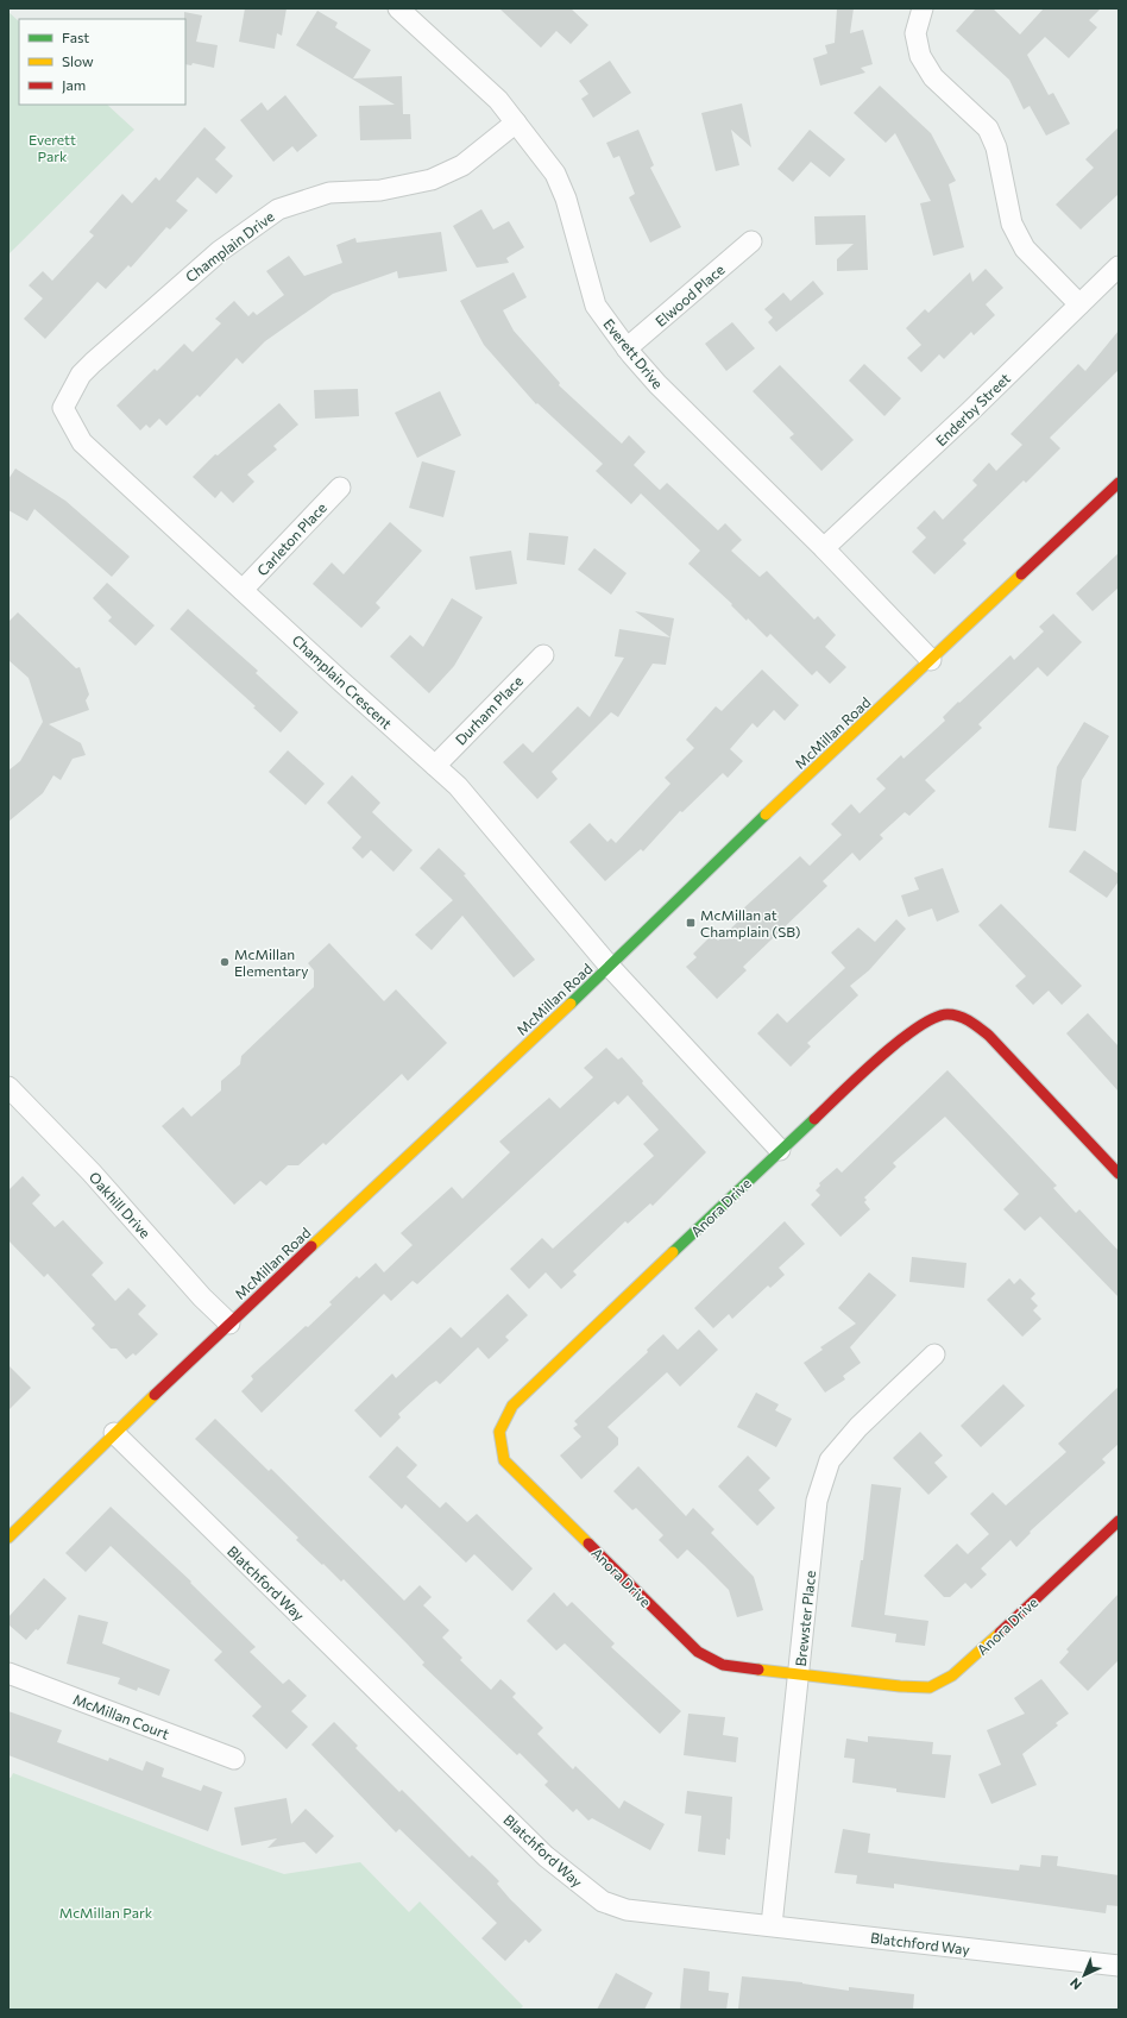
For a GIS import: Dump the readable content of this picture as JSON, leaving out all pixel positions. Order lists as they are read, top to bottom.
{
  "streets": {
    "street": [
      "Champlain Drive",
      "Elwood Place",
      "Everett Drive",
      "Enderby Street",
      "Carleton Place",
      "Champlain Crescent",
      "Durham Place",
      "McMillan Road",
      "Oakhill Drive",
      "Anora Drive",
      "Blatchford Way",
      "Brewster Place",
      "McMillan Court"
    ]
  },
  "crossings": [
    ["Champlain Drive", "Everett Drive"],
    ["Champlain Drive", "Champlain Crescent"],
    ["Elwood Place", "Everett Drive"],
    ["Everett Drive", "Enderby Street"],
    ["Everett Drive", "McMillan Road"],
    ["Carleton Place", "Champlain Crescent"],
    ["Champlain Crescent", "Durham Place"],
    ["Champlain Crescent", "McMillan Road"],
    ["McMillan Road", "Oakhill Drive"],
    ["McMillan Road", "Blatchford Way"],
    ["Anora Drive", "Brewster Place"],
    ["Blatchford Way", "Brewster Place"]
  ],
  "parks": ["Everett Park", "McMillan Park"],
  "places": {
    "transit": ["McMillan at Champlain (SB)"],
    "other": ["McMillan Elementary"]
  },
  "legend": ["Fast", "Slow", "Jam"],
  "north": "bottom left"
}
